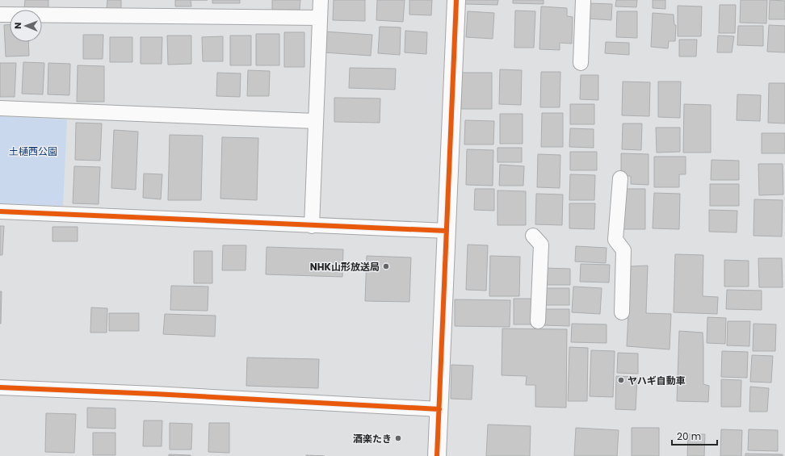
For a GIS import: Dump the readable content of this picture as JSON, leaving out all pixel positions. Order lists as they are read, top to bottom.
{
  "parks": ["土樋西公園"],
  "places": ["NHK山形放送局", "ヤハギ自動車", "酒楽たき"],
  "scale_bar": "20 m",
  "north": "left"
}
